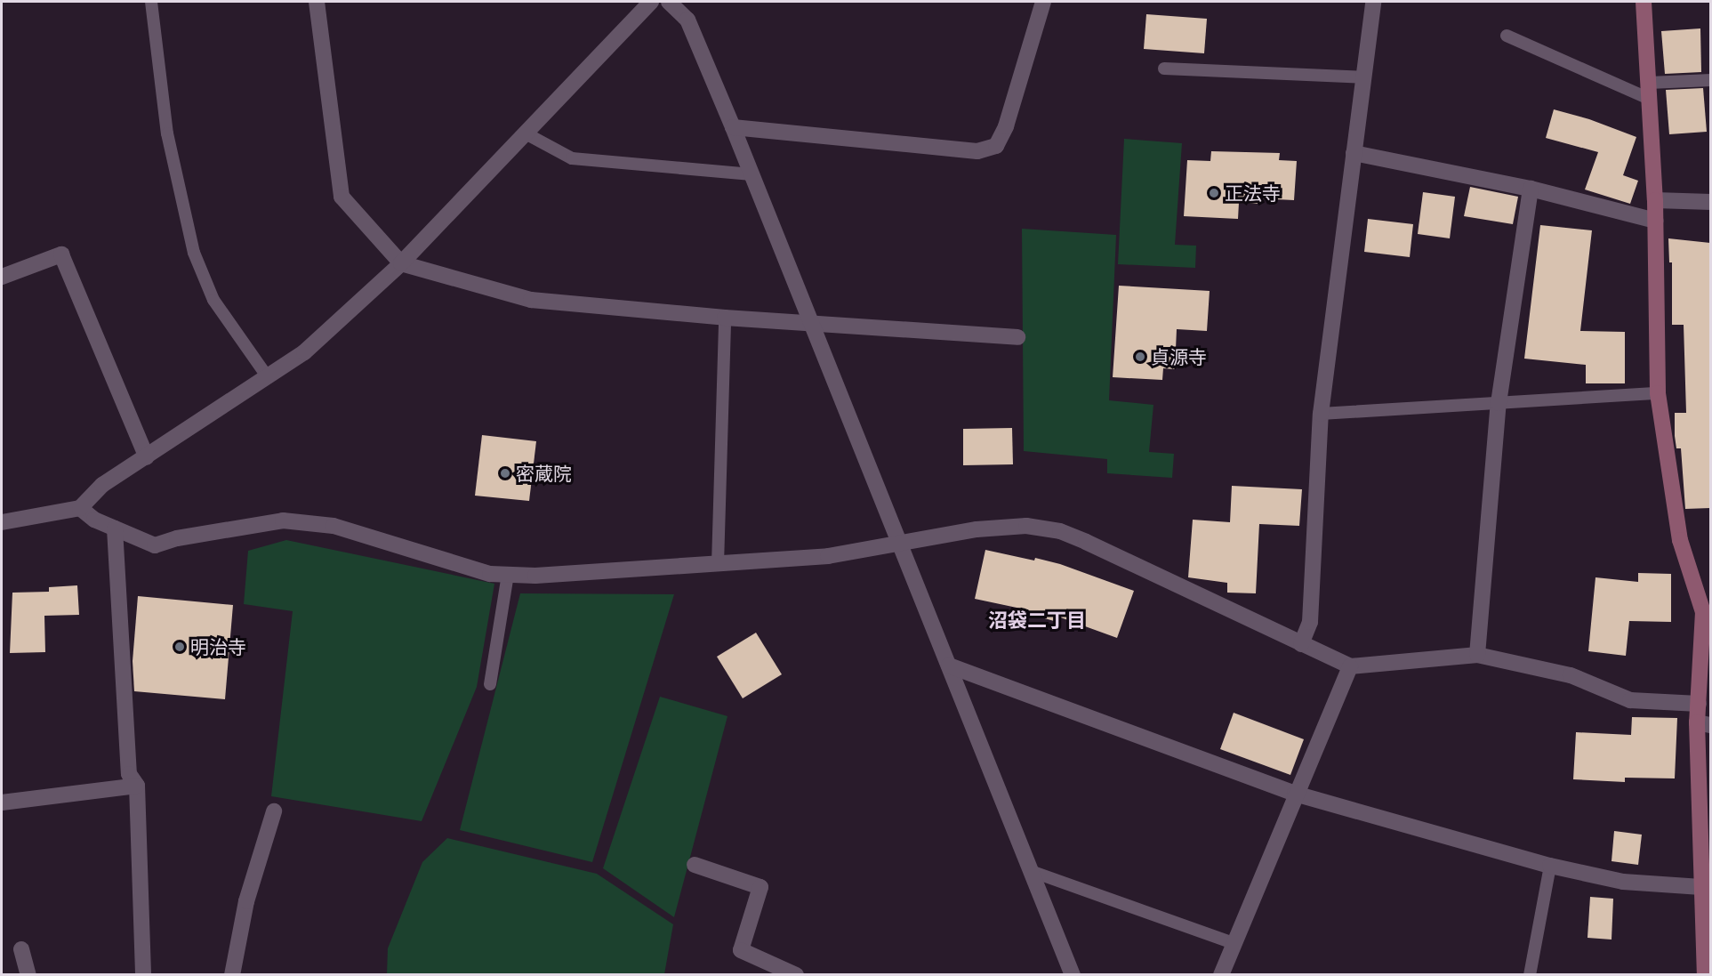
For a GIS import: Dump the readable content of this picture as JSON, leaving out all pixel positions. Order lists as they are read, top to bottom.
{
  "districts": ["沼袋二丁目"],
  "places": [
    "正法寺",
    "貞源寺",
    "密蔵院",
    "明治寺"
  ]
}
